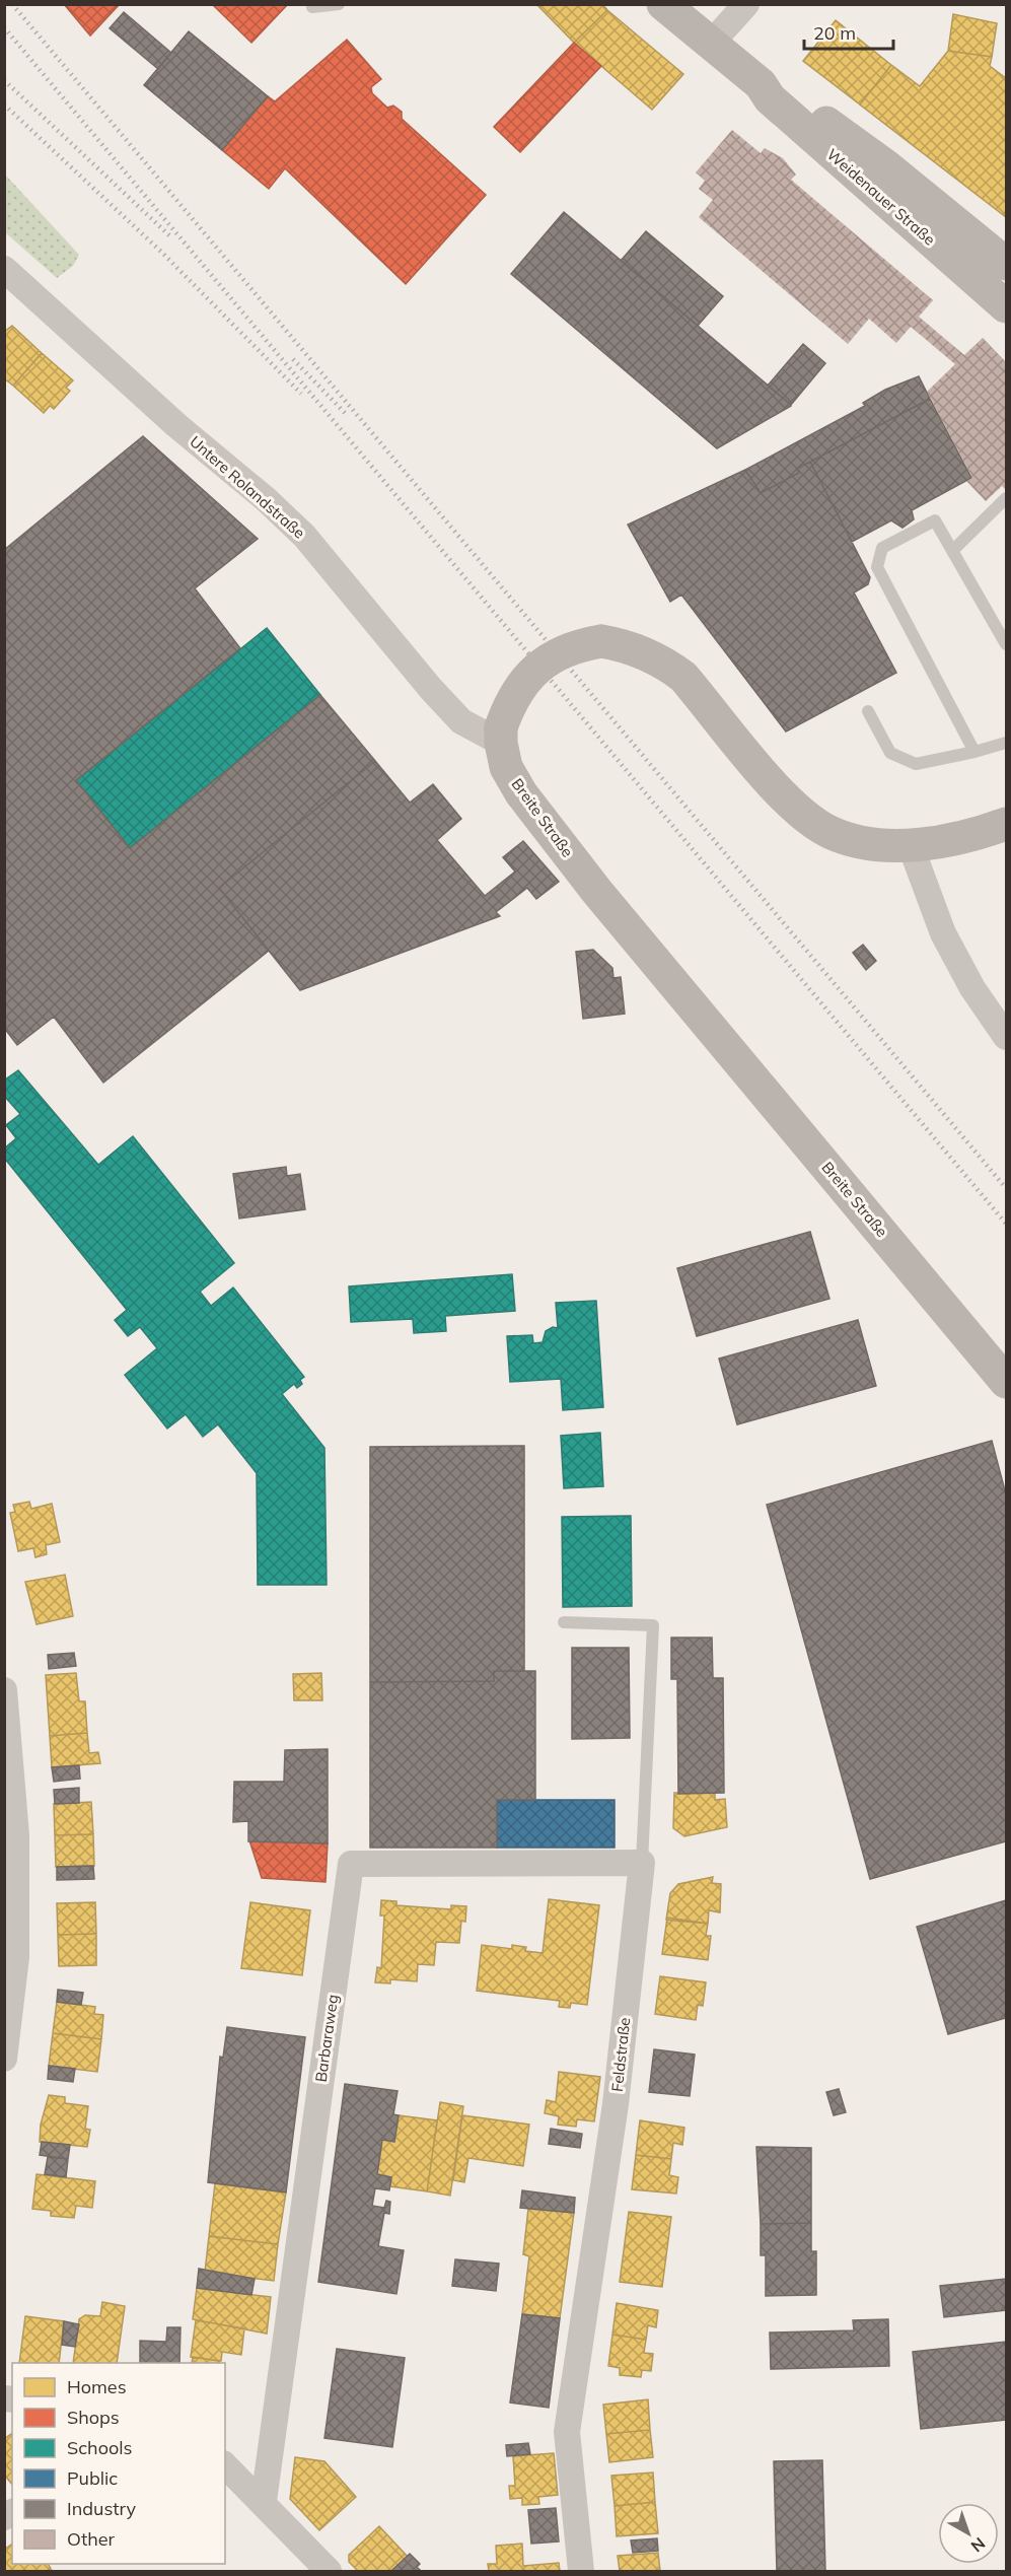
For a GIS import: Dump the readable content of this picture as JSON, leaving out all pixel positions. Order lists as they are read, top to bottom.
{
  "streets": {
    "street": [
      "Weidenauer Straße",
      "Untere Rolandstraße",
      "Breite Straße",
      "Barbaraweg",
      "Feldstraße"
    ]
  },
  "crossings": [
    ["Untere Rolandstraße", "Breite Straße"],
    ["Barbaraweg", "Feldstraße"]
  ],
  "legend": [
    "Homes",
    "Shops",
    "Schools",
    "Public",
    "Industry",
    "Other"
  ],
  "scale_bar": "20 m",
  "north": "bottom right"
}
